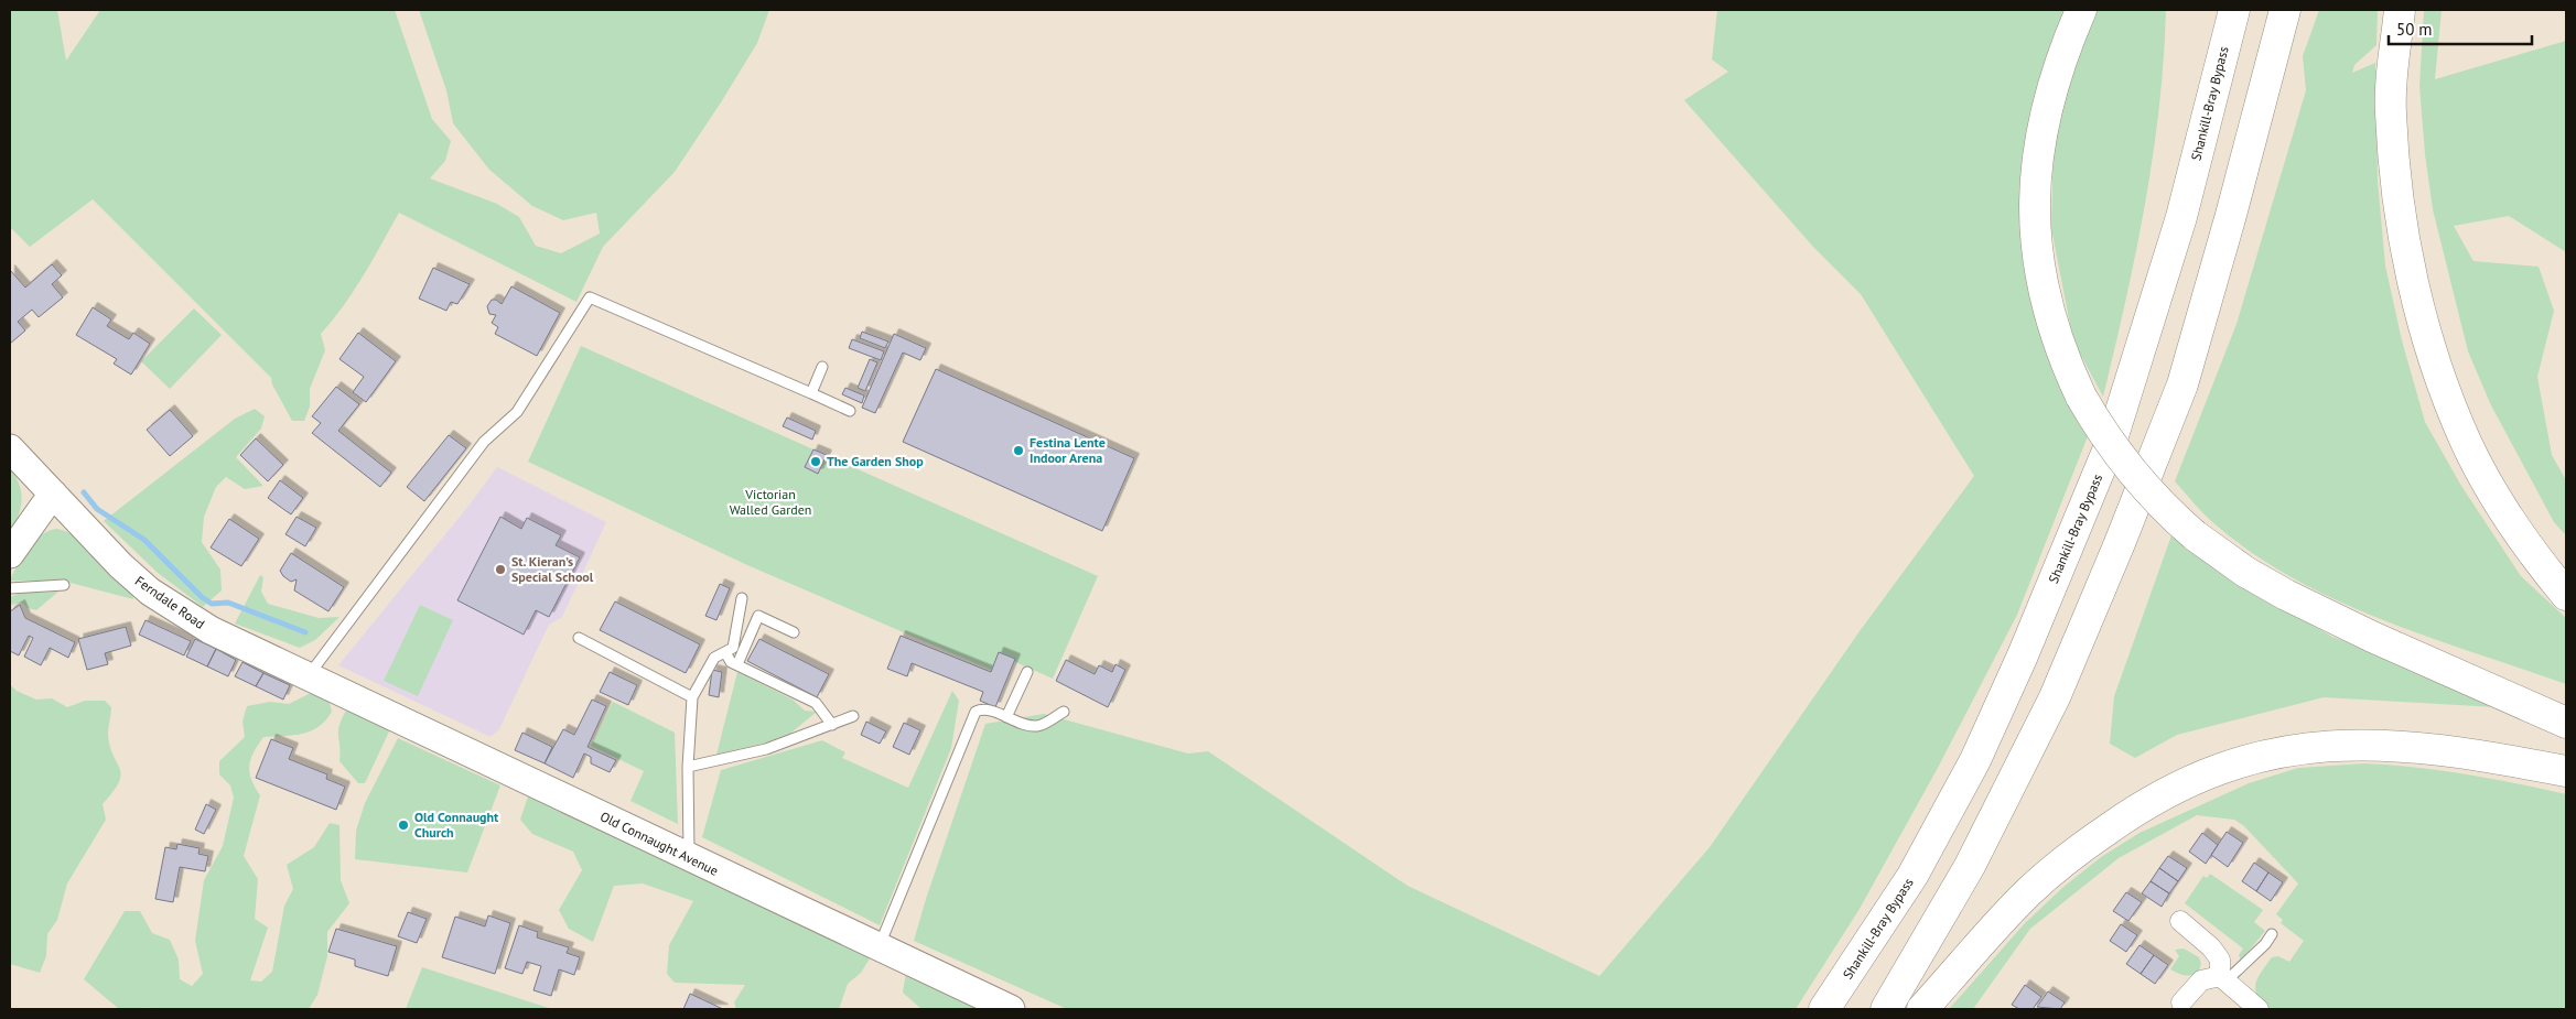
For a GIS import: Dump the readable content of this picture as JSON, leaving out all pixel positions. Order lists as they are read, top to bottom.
{
  "streets": {
    "highway": ["Shankill-Bray Bypass"],
    "street": ["Ferndale Road", "Old Connaught Avenue"]
  },
  "crossings": [
    ["Ferndale Road", "Old Connaught Avenue"]
  ],
  "parks": ["Victorian Walled Garden"],
  "places": [
    "Festina Lente Indoor Arena",
    "The Garden Shop",
    "St. Kieran’s Special School",
    "Old Connaught Church"
  ],
  "scale_bar": "50 m"
}
